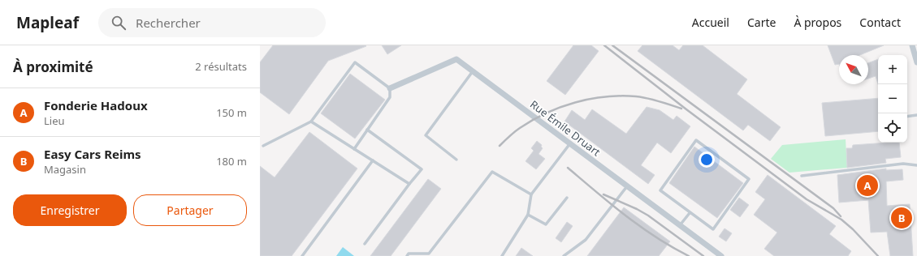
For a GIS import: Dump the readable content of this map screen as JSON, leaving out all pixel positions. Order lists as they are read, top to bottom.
{
  "streets": {
    "street": ["Rue Émile Druart"]
  },
  "north": "top left",
  "page": {
    "header": "Mapleaf",
    "search": "Rechercher",
    "nav": [
      "Accueil",
      "Carte",
      "À propos",
      "Contact"
    ],
    "heading": ["À proximité", "2 résultats"],
    "map_buttons": ["+", "−"],
    "list": [
      {
        "mark": "A",
        "name": "Fonderie Hadoux",
        "note": "Lieu",
        "value": "150 m"
      },
      {
        "mark": "B",
        "name": "Easy Cars Reims",
        "note": "Magasin",
        "value": "180 m"
      }
    ],
    "pins": ["A", "B"],
    "buttons": ["Enregistrer", "Partager"]
  }
}
